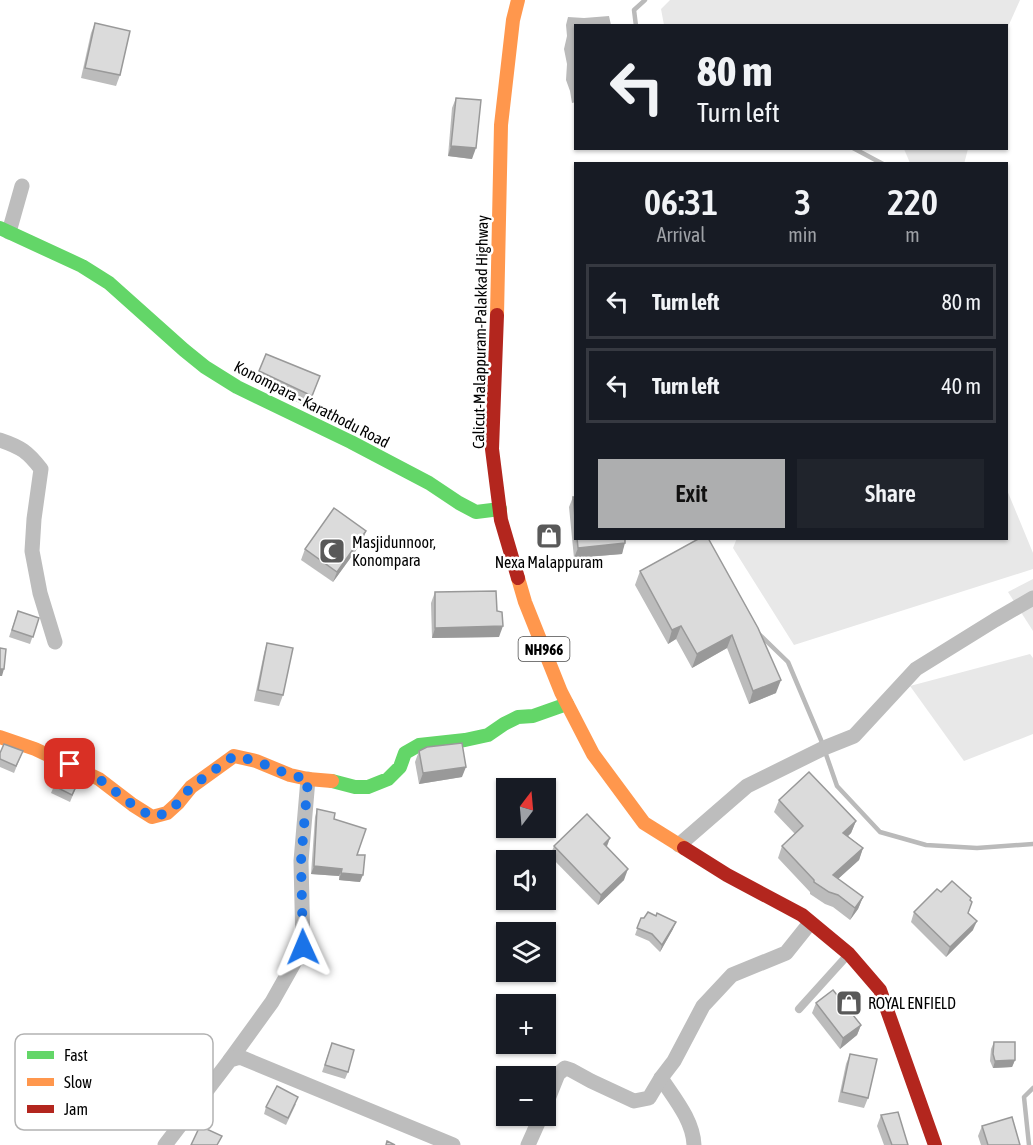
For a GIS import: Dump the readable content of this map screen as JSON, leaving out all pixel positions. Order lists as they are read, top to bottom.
{
  "streets": {
    "main road": ["Calicut-Malappuram-Palakkad Highway", "Konompara - Karathodu Road", "NH966"]
  },
  "places": {
    "shop": ["Nexa Malappuram", "ROYAL ENFIELD"],
    "mosque": ["Masjidunnoor, Konompara"]
  },
  "legend": ["Fast", "Slow", "Jam"],
  "north": "top",
  "page": {
    "turn": ["80 m", "Turn left"],
    "eta": [
      "06:31",
      "Arrival",
      "3",
      "min",
      "220",
      "m"
    ],
    "list": [
      {
        "name": "Turn left",
        "value": "80 m"
      },
      {
        "name": "Turn left",
        "value": "40 m"
      }
    ],
    "buttons": ["Exit", "Share"],
    "map_buttons": ["+", "−"]
  }
}
